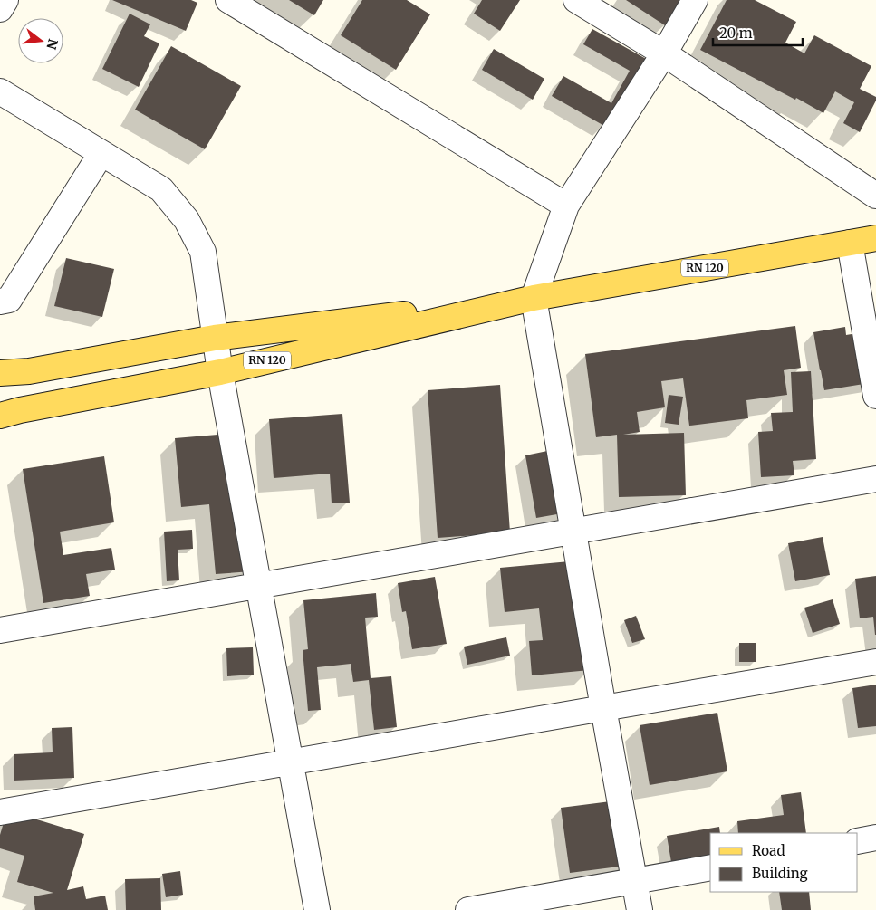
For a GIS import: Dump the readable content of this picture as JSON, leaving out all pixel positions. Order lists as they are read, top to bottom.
{
  "streets": {
    "main road": ["RN 120"]
  },
  "legend": ["Road", "Building"],
  "scale_bar": "20 m",
  "north": "right"
}
